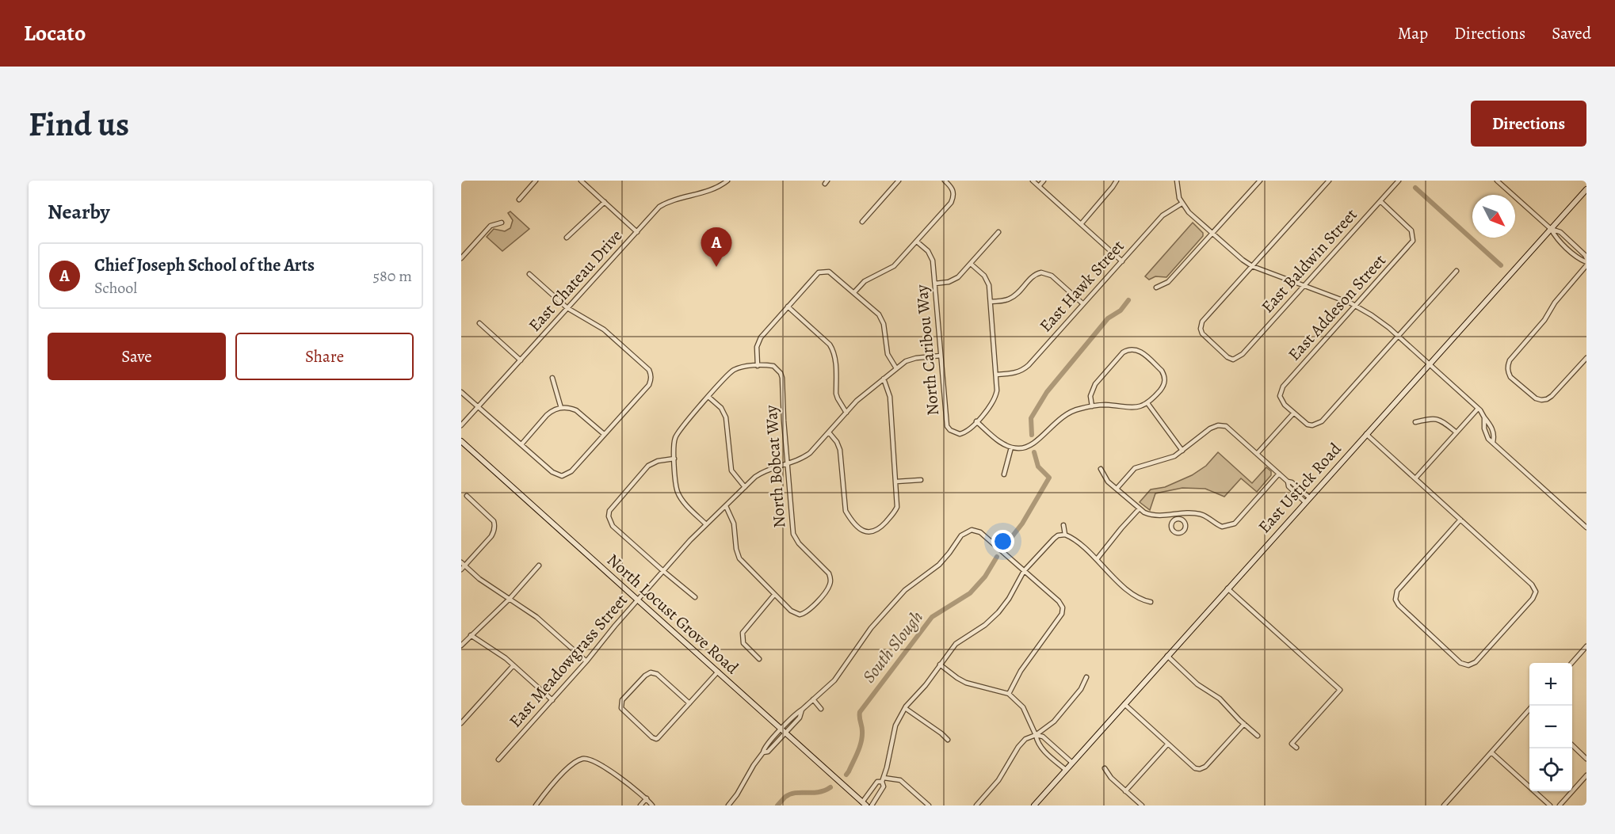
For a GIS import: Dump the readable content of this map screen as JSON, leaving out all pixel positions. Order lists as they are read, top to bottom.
{
  "streets": {
    "main road": ["East Ustick Road", "North Locust Grove Road"],
    "street": [
      "East Baldwin Street",
      "East Chateau Drive",
      "East Hawk Street",
      "East Addeson Street",
      "North Caribou Way",
      "North Bobcat Way",
      "East Meadowgrass Street"
    ]
  },
  "crossings": [
    ["East Baldwin Street", "East Addeson Street"],
    ["North Caribou Way", "East Meadowgrass Street"],
    ["North Bobcat Way", "East Meadowgrass Street"],
    ["North Locust Grove Road", "East Meadowgrass Street"]
  ],
  "water": ["South Slough"],
  "north": "bottom right",
  "page": {
    "header": "Locato",
    "nav": ["Map", "Directions", "Saved"],
    "buttons": [
      "Directions",
      ["Save", "Share"]
    ],
    "title": "Find us",
    "heading": "Nearby",
    "pins": "A",
    "list": [
      {
        "mark": "A",
        "name": "Chief Joseph School of the Arts",
        "note": "School",
        "value": "580 m"
      }
    ],
    "map_buttons": ["+", "−"]
  }
}
